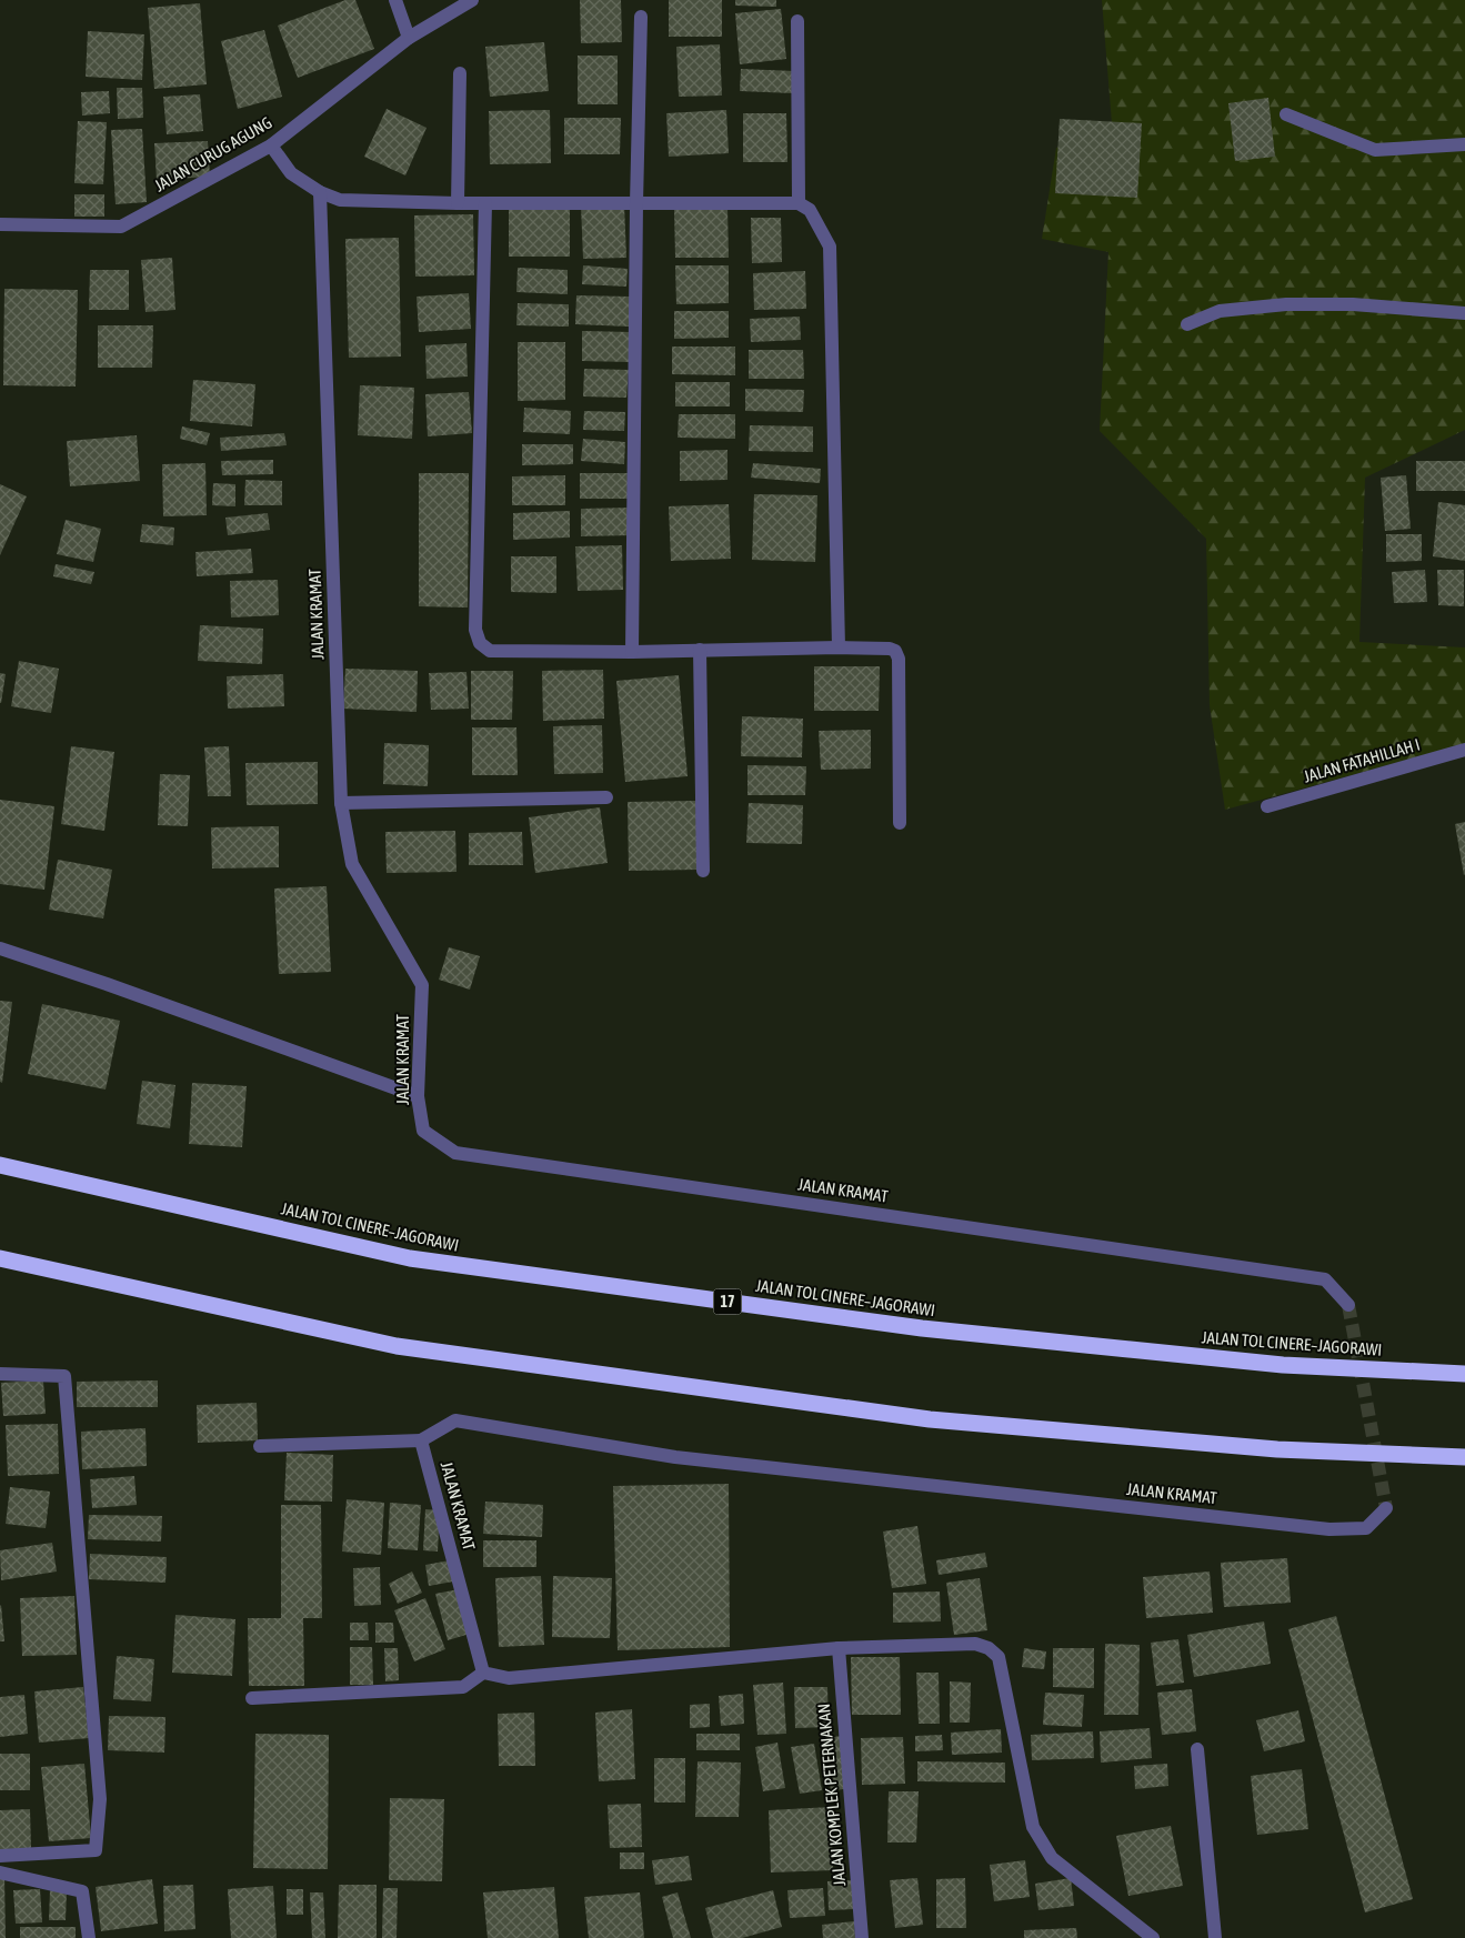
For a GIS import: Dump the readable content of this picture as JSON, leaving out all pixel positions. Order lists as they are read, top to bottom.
{
  "streets": {
    "highway": ["JALAN TOL CINERE–JAGORAWI", "17"],
    "street": [
      "JALAN CURUG AGUNG",
      "JALAN KRAMAT",
      "JALAN FATAHILLAH I",
      "JALAN KOMPLEK PETERNAKAN"
    ]
  }
}
